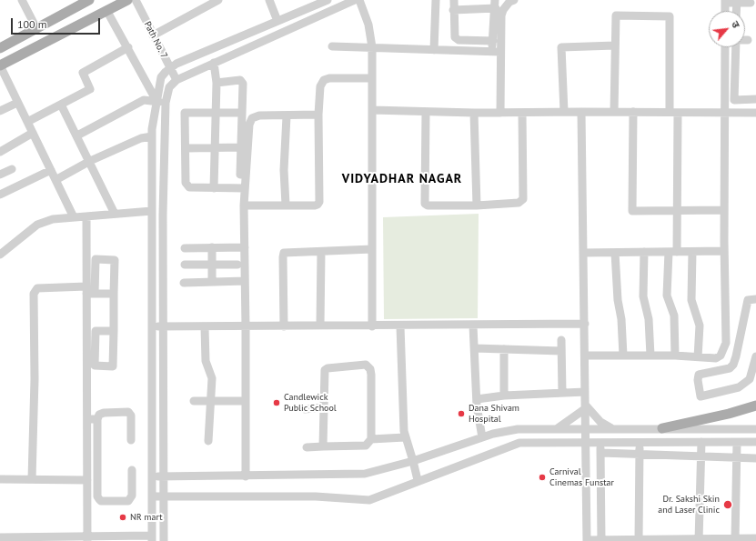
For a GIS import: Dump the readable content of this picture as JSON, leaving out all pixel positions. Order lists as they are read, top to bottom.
{
  "streets": {
    "street": ["Path No. 7"]
  },
  "districts": ["VIDYADHAR NAGAR"],
  "places": [
    "Candlewick Public School",
    "Dana Shivam Hospital",
    "Carnival Cinemas Funstar",
    "Dr. Sakshi Skin and Laser Clinic",
    "NR mart"
  ],
  "scale_bar": "100 m",
  "north": "top right"
}
